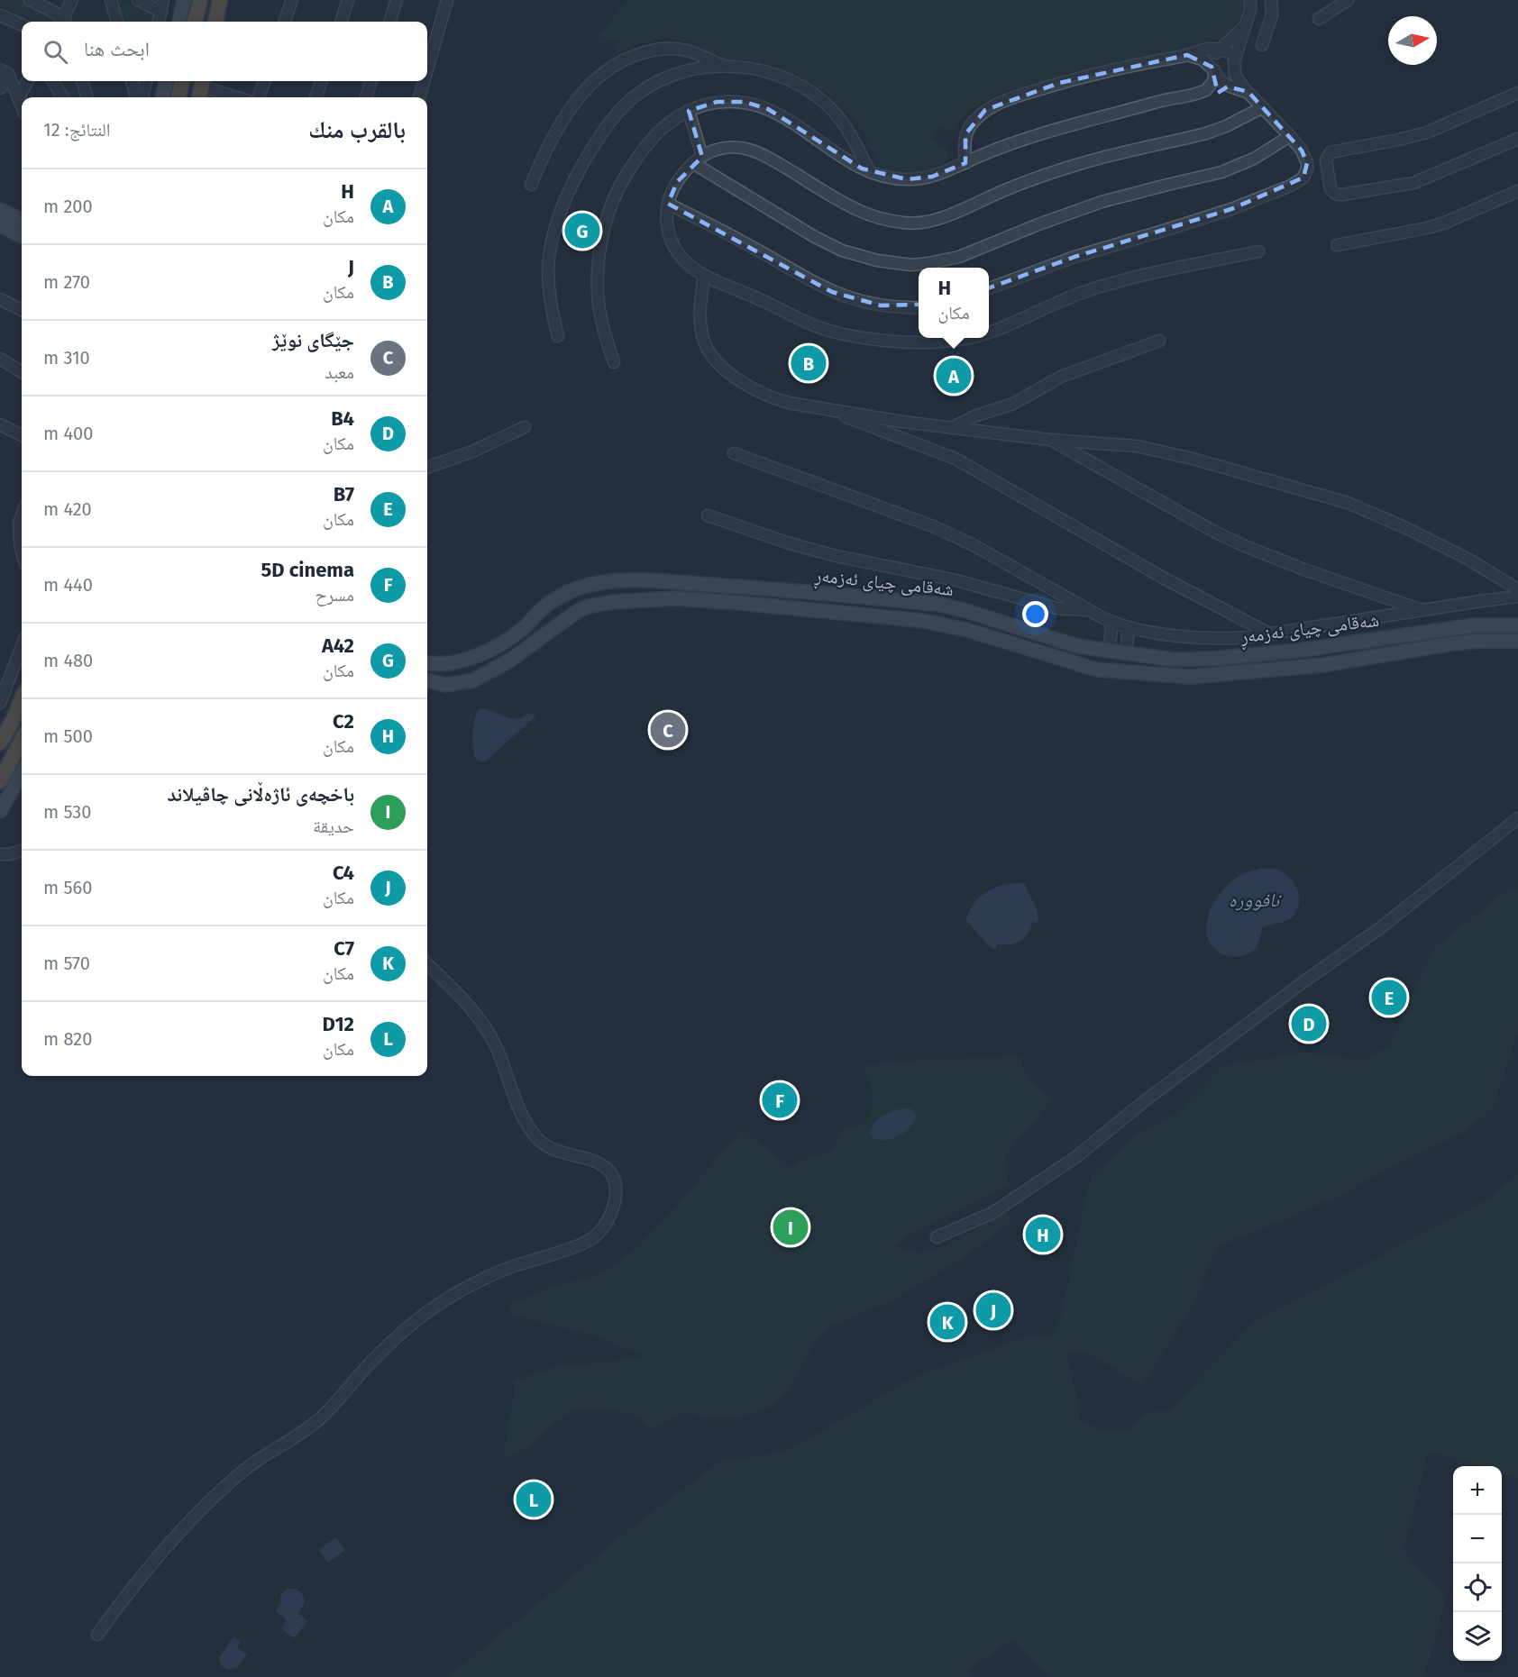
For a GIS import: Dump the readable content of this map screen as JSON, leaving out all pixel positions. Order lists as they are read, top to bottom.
{
  "streets": {
    "main road": ["شەقامی چیای ئەزمەڕ"]
  },
  "water": ["نافوورە"],
  "north": "right",
  "page": {
    "search": "ابحث هنا",
    "heading": ["بالقرب منك", "النتائج: 12"],
    "list": [
      {
        "mark": "A",
        "name": "H",
        "note": "مكان",
        "value": "200 m"
      },
      {
        "mark": "B",
        "name": "J",
        "note": "مكان",
        "value": "270 m"
      },
      {
        "mark": "C",
        "name": "جێگای نوێژ",
        "note": "معبد",
        "value": "310 m"
      },
      {
        "mark": "D",
        "name": "B4",
        "note": "مكان",
        "value": "400 m"
      },
      {
        "mark": "E",
        "name": "B7",
        "note": "مكان",
        "value": "420 m"
      },
      {
        "mark": "F",
        "name": "5D cinema",
        "note": "مسرح",
        "value": "440 m"
      },
      {
        "mark": "G",
        "name": "A42",
        "note": "مكان",
        "value": "480 m"
      },
      {
        "mark": "H",
        "name": "C2",
        "note": "مكان",
        "value": "500 m"
      },
      {
        "mark": "I",
        "name": "باخچەی ئاژەڵانی چاڤیلاند",
        "note": "حديقة",
        "value": "530 m"
      },
      {
        "mark": "J",
        "name": "C4",
        "note": "مكان",
        "value": "560 m"
      },
      {
        "mark": "K",
        "name": "C7",
        "note": "مكان",
        "value": "570 m"
      },
      {
        "mark": "L",
        "name": "D12",
        "note": "مكان",
        "value": "820 m"
      }
    ],
    "pins": [
      "G",
      "B",
      "A",
      "C",
      "E",
      "D",
      "F",
      "I",
      "H",
      "J",
      "K",
      "L"
    ],
    "popup": ["H", "مكان"],
    "map_buttons": ["+", "−"]
  }
}
